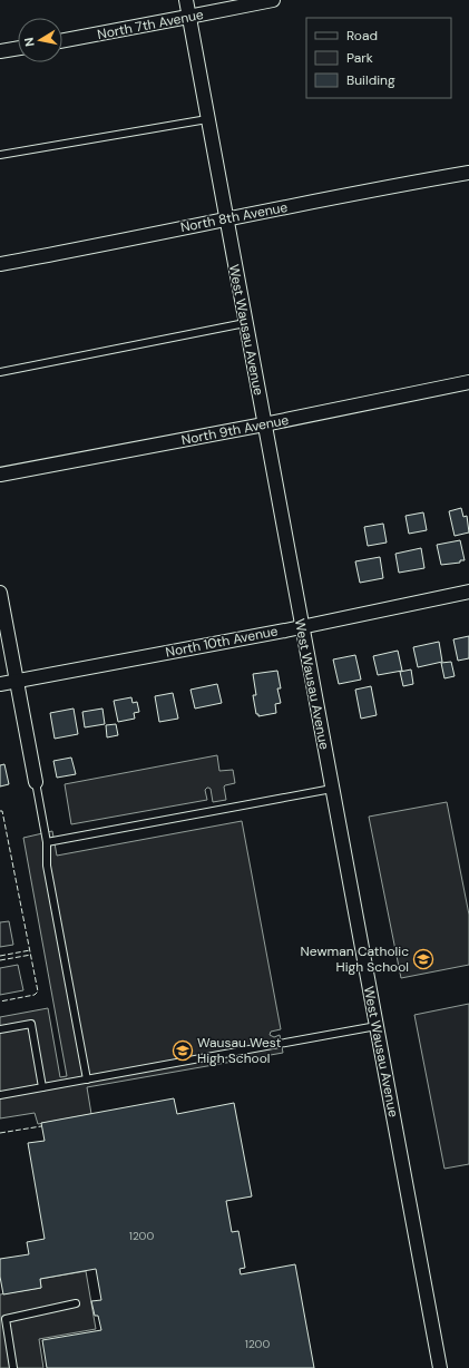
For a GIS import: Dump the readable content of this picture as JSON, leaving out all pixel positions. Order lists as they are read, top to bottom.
{
  "streets": {
    "street": [
      "North 7th Avenue",
      "North 8th Avenue",
      "West Wausau Avenue",
      "North 9th Avenue",
      "North 10th Avenue"
    ]
  },
  "crossings": [
    ["North 7th Avenue", "West Wausau Avenue"],
    ["North 8th Avenue", "West Wausau Avenue"],
    ["West Wausau Avenue", "North 9th Avenue"],
    ["West Wausau Avenue", "North 10th Avenue"]
  ],
  "places": {
    "school or university": ["Newman Catholic High School", "Wausau West High School"]
  },
  "house_numbers": ["1200", "1200"],
  "legend": ["Road", "Park", "Building"],
  "north": "left"
}
